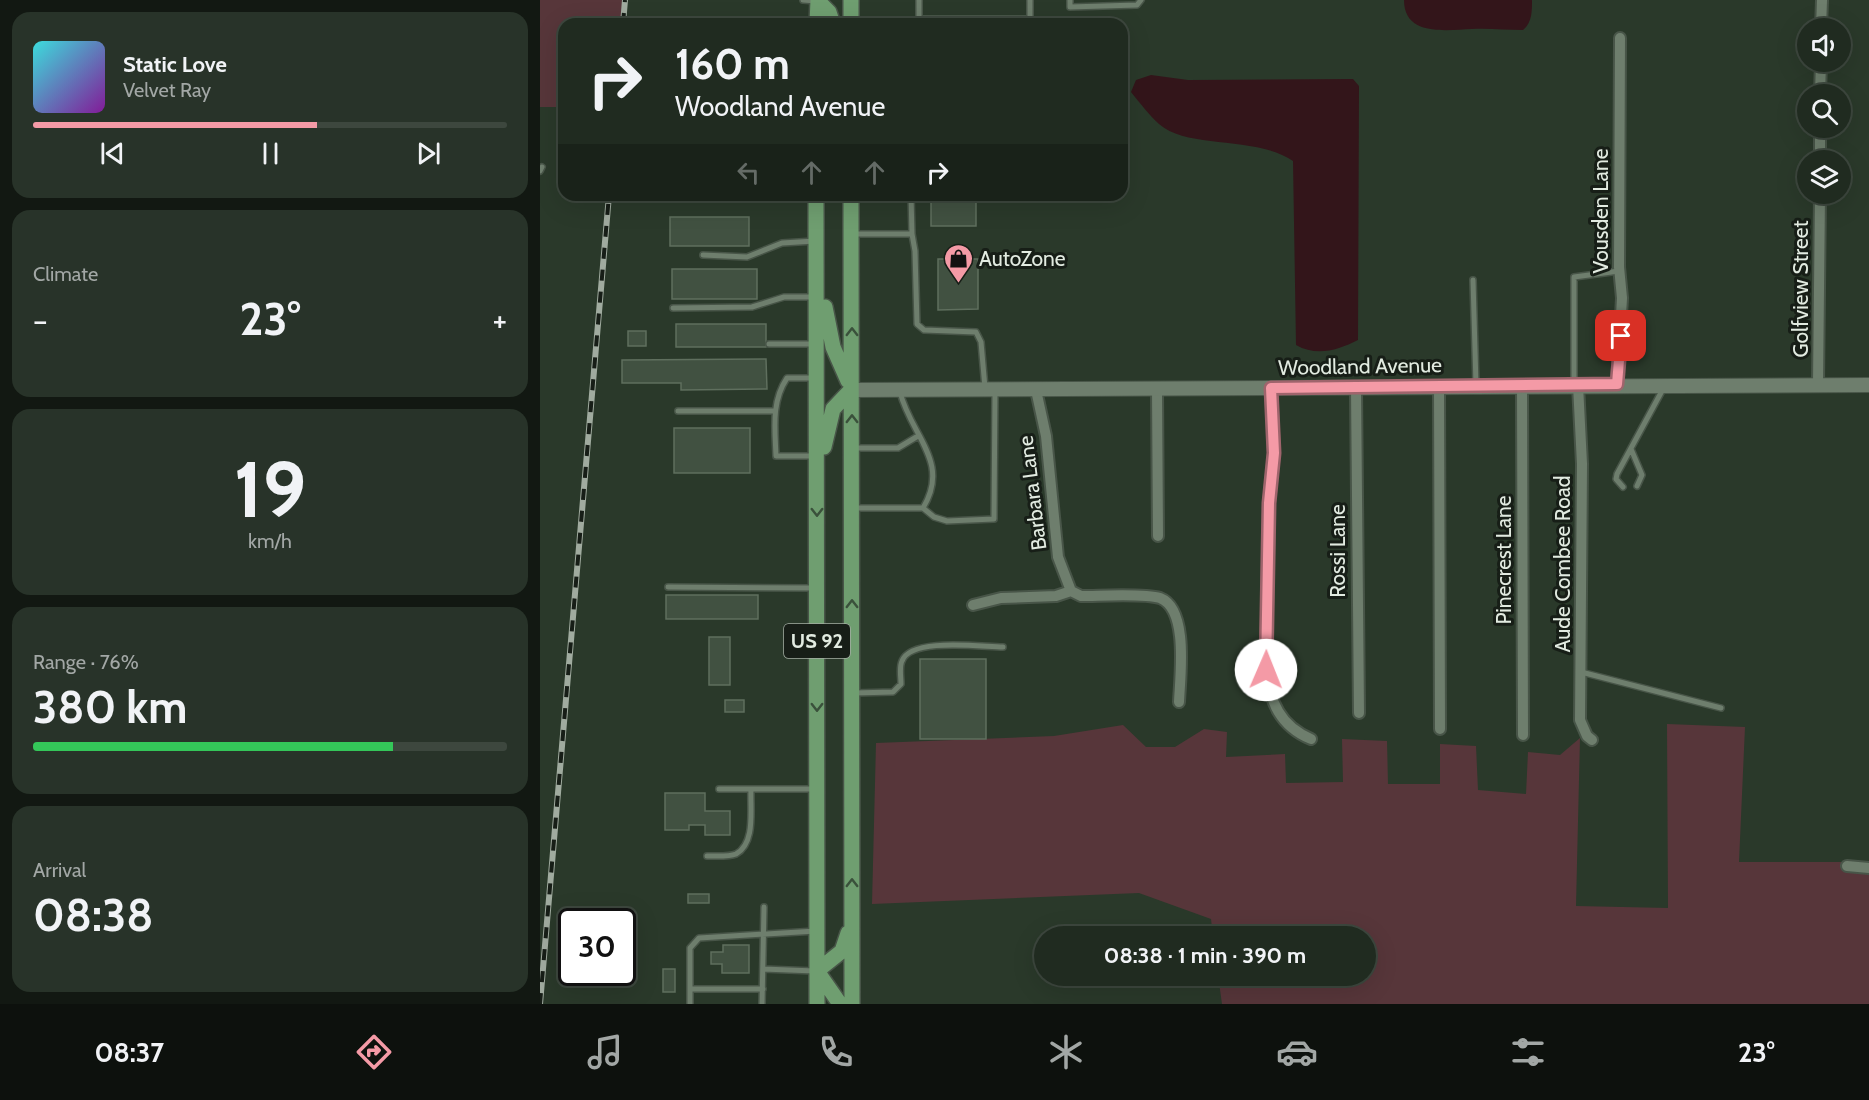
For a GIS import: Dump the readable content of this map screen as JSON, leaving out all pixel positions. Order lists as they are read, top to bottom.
{
  "streets": {
    "main road": ["US 92"],
    "street": [
      "Vousden Lane",
      "Golfview Street",
      "Woodland Avenue",
      "Barbara Lane",
      "Rossi Lane",
      "Pinecrest Lane",
      "Aude Combee Road"
    ]
  },
  "crossings": [
    ["Vousden Lane", "Woodland Avenue"],
    ["Golfview Street", "Woodland Avenue"],
    ["Woodland Avenue", "Barbara Lane"],
    ["Woodland Avenue", "Rossi Lane"],
    ["Woodland Avenue", "Pinecrest Lane"],
    ["Woodland Avenue", "Aude Combee Road"],
    ["Woodland Avenue", "US 92"]
  ],
  "places": {
    "shop": ["AutoZone"]
  },
  "page": {
    "turn": ["160 m", "Woodland Avenue"],
    "song": ["Static Love", "Velvet Ray"],
    "tile": [
      "Climate",
      ["19", "km/h"],
      ["Range · 76%", "380 km"],
      ["Arrival", "08:38"]
    ],
    "heat": ["−", "23°", "+"],
    "limit": "30",
    "trip": "08:38 · 1 min · 390 m",
    "tabs": ["08:37", "23°"]
  }
}
